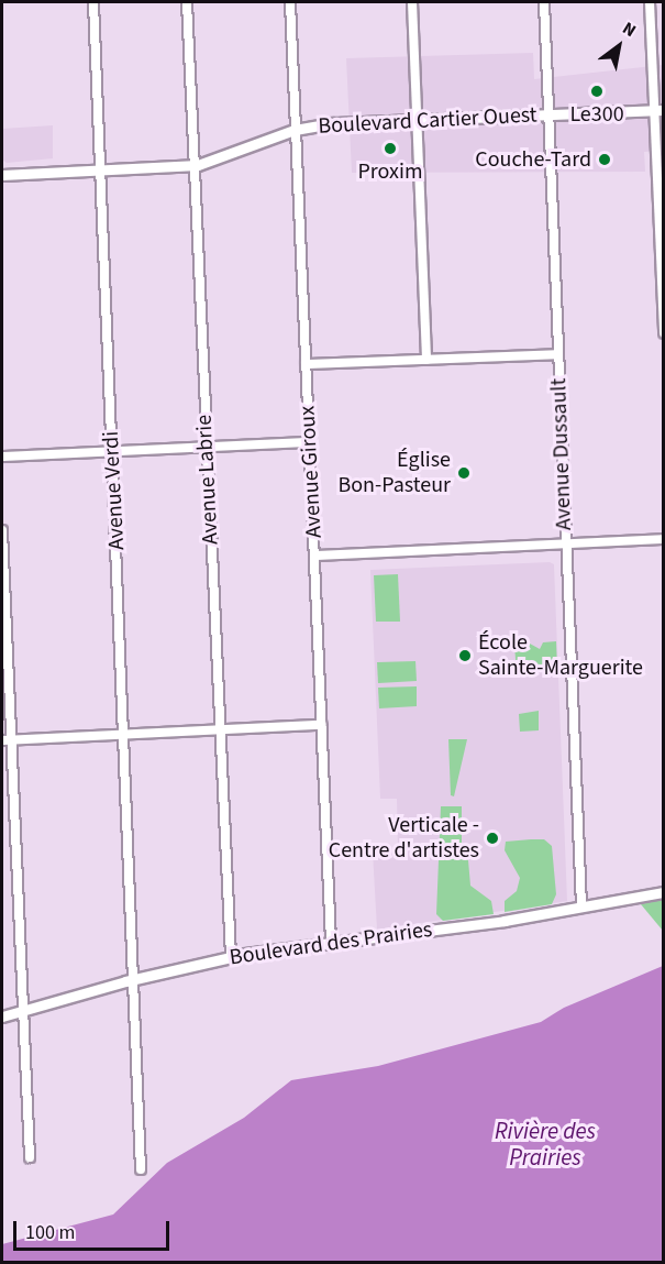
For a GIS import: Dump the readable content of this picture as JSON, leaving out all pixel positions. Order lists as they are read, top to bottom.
{
  "streets": {
    "street": [
      "Boulevard Cartier Ouest",
      "Avenue Dussault",
      "Avenue Giroux",
      "Avenue Labrie",
      "Avenue Verdi",
      "Boulevard des Prairies"
    ]
  },
  "crossings": [
    ["Boulevard Cartier Ouest", "Avenue Dussault"],
    ["Boulevard Cartier Ouest", "Avenue Giroux"],
    ["Boulevard Cartier Ouest", "Avenue Labrie"],
    ["Boulevard Cartier Ouest", "Avenue Verdi"],
    ["Avenue Dussault", "Boulevard des Prairies"],
    ["Avenue Giroux", "Boulevard des Prairies"],
    ["Avenue Labrie", "Boulevard des Prairies"],
    ["Avenue Verdi", "Boulevard des Prairies"]
  ],
  "water": ["Rivière des Prairies"],
  "places": [
    "Le300",
    "Proxim",
    "Couche-Tard",
    "Église Bon-Pasteur",
    "École Sainte-Marguerite",
    "Verticale - Centre d'artistes"
  ],
  "scale_bar": "100 m",
  "north": "top right"
}
